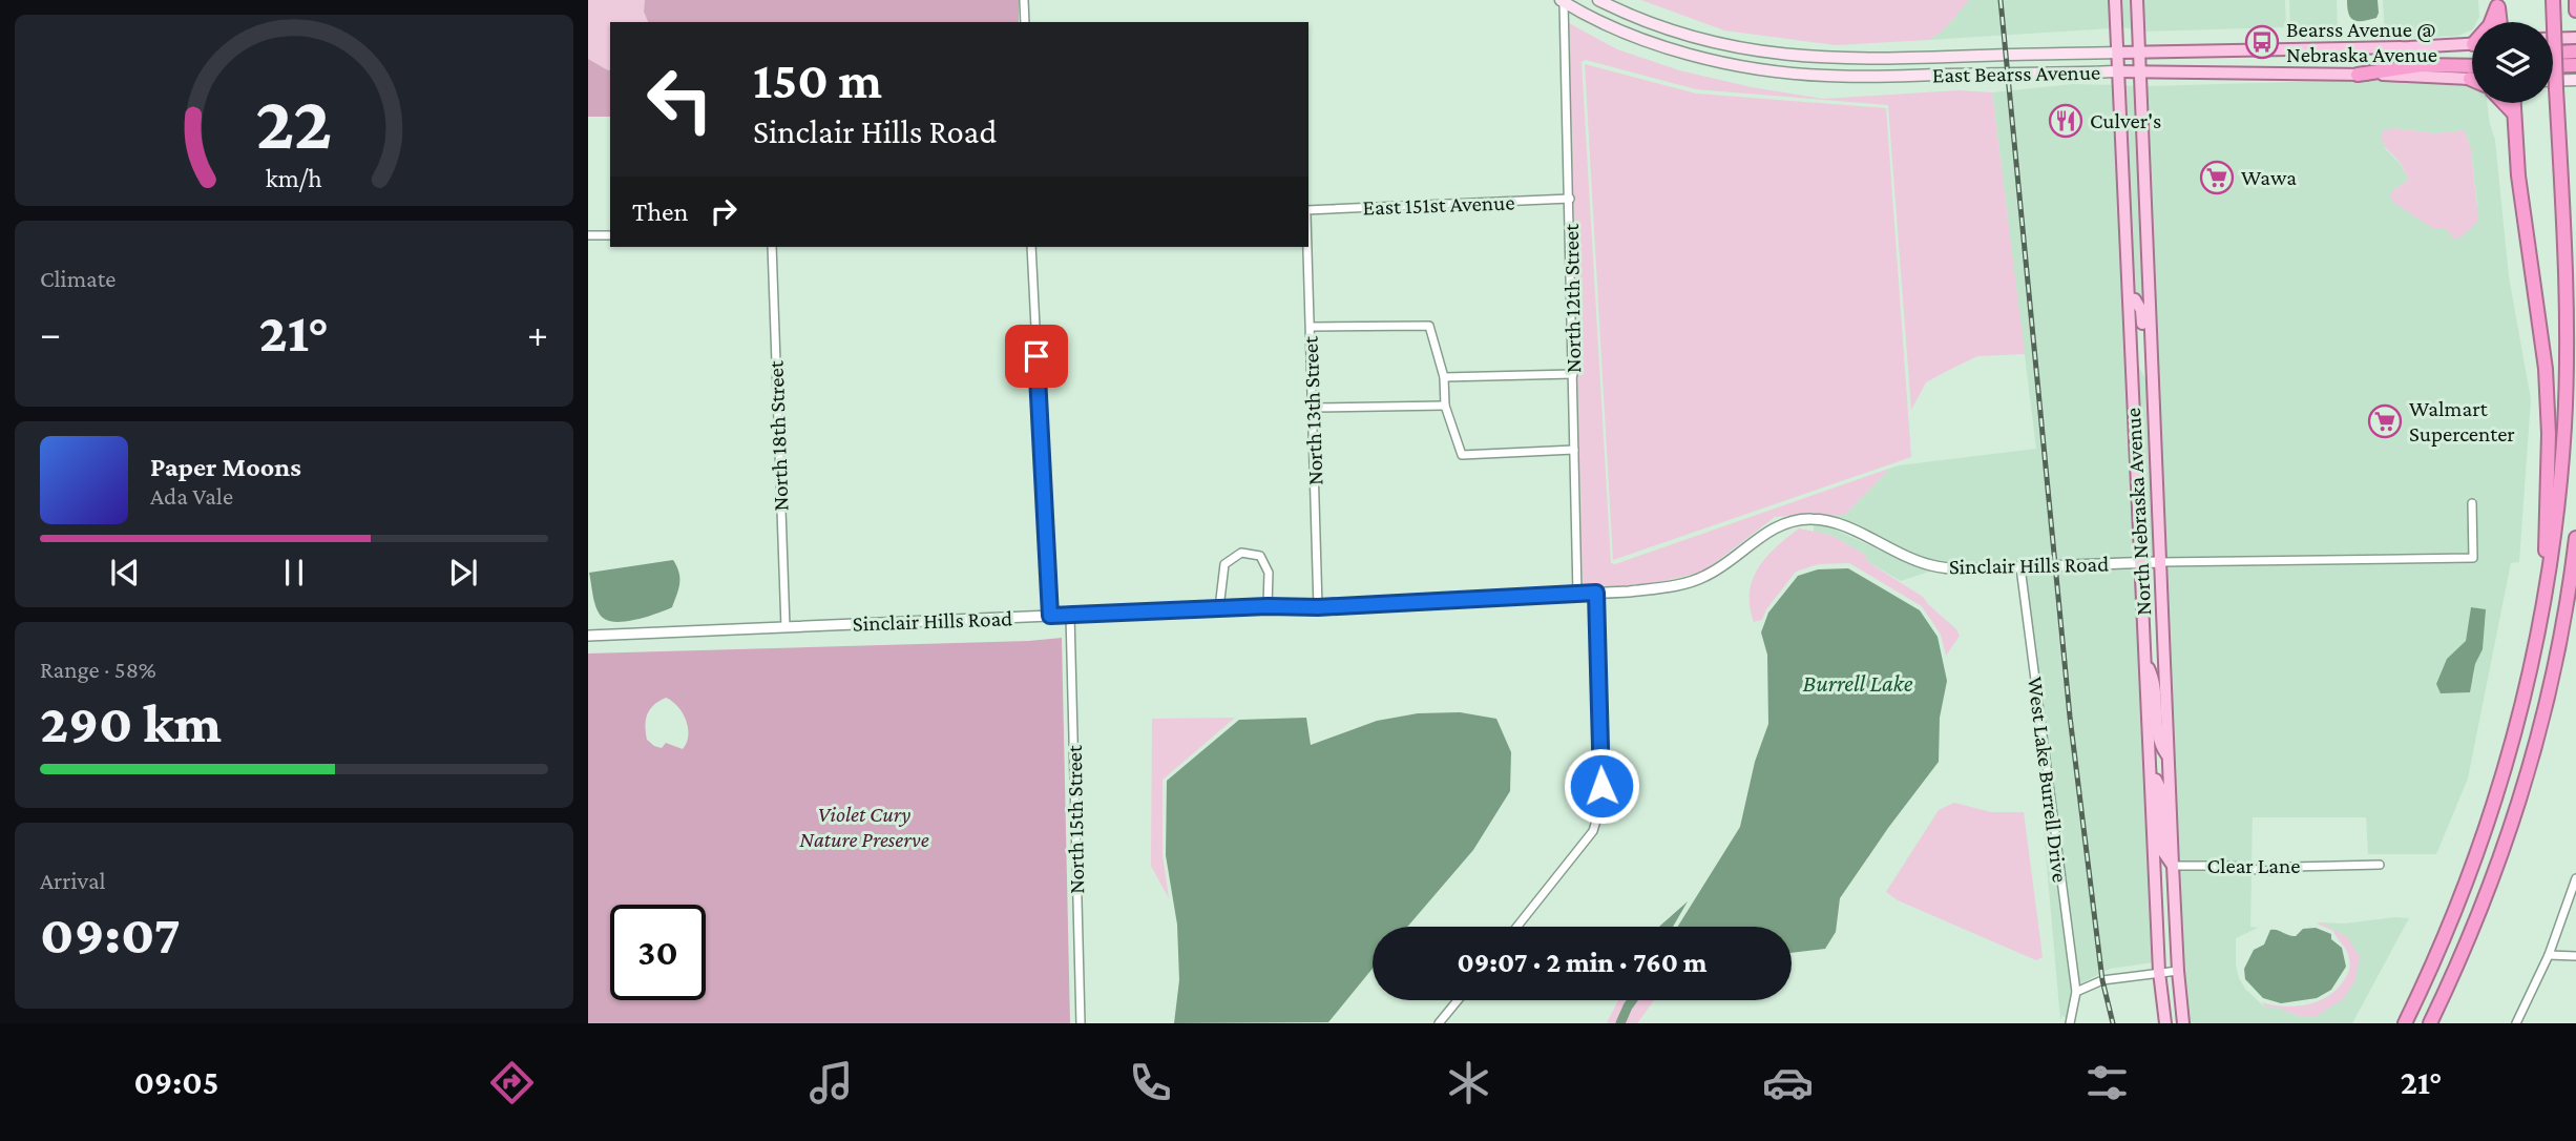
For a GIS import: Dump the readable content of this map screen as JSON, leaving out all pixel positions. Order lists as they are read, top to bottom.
{
  "streets": {
    "main road": ["East Bearss Avenue", "North Nebraska Avenue"],
    "street": [
      "East 151st Avenue",
      "North 12th Street",
      "North 13th Street",
      "North 18th Street",
      "Sinclair Hills Road",
      "West Lake Burrell Drive",
      "North 15th Street",
      "Clear Lane"
    ]
  },
  "crossings": [
    ["East Bearss Avenue", "North 12th Street"],
    ["East Bearss Avenue", "North Nebraska Avenue"],
    ["East 151st Avenue", "North 12th Street"],
    ["North 12th Street", "Sinclair Hills Road"],
    ["North 13th Street", "Sinclair Hills Road"],
    ["North 18th Street", "Sinclair Hills Road"],
    ["North Nebraska Avenue", "Sinclair Hills Road"],
    ["North Nebraska Avenue", "Clear Lane"],
    ["Sinclair Hills Road", "West Lake Burrell Drive"],
    ["Sinclair Hills Road", "North 15th Street"]
  ],
  "water": ["Burrell Lake"],
  "parks": ["Violet Cury Nature Preserve"],
  "places": {
    "bus stop": ["Bearss Avenue @ Nebraska Avenue"],
    "restaurant": ["Culver's"],
    "supermarket": ["Wawa", "Walmart Supercenter"]
  },
  "page": {
    "turn": ["150 m", "Sinclair Hills Road"],
    "then": "Then",
    "tile": [
      "Climate",
      ["Range · 58%", "290 km"],
      ["Arrival", "09:07"]
    ],
    "heat": ["−", "21°", "+"],
    "song": ["Paper Moons", "Ada Vale"],
    "limit": "30",
    "trip": "09:07 · 2 min · 760 m",
    "tabs": ["09:05", "21°"],
    "gauge": ["22", "km/h"]
  }
}
